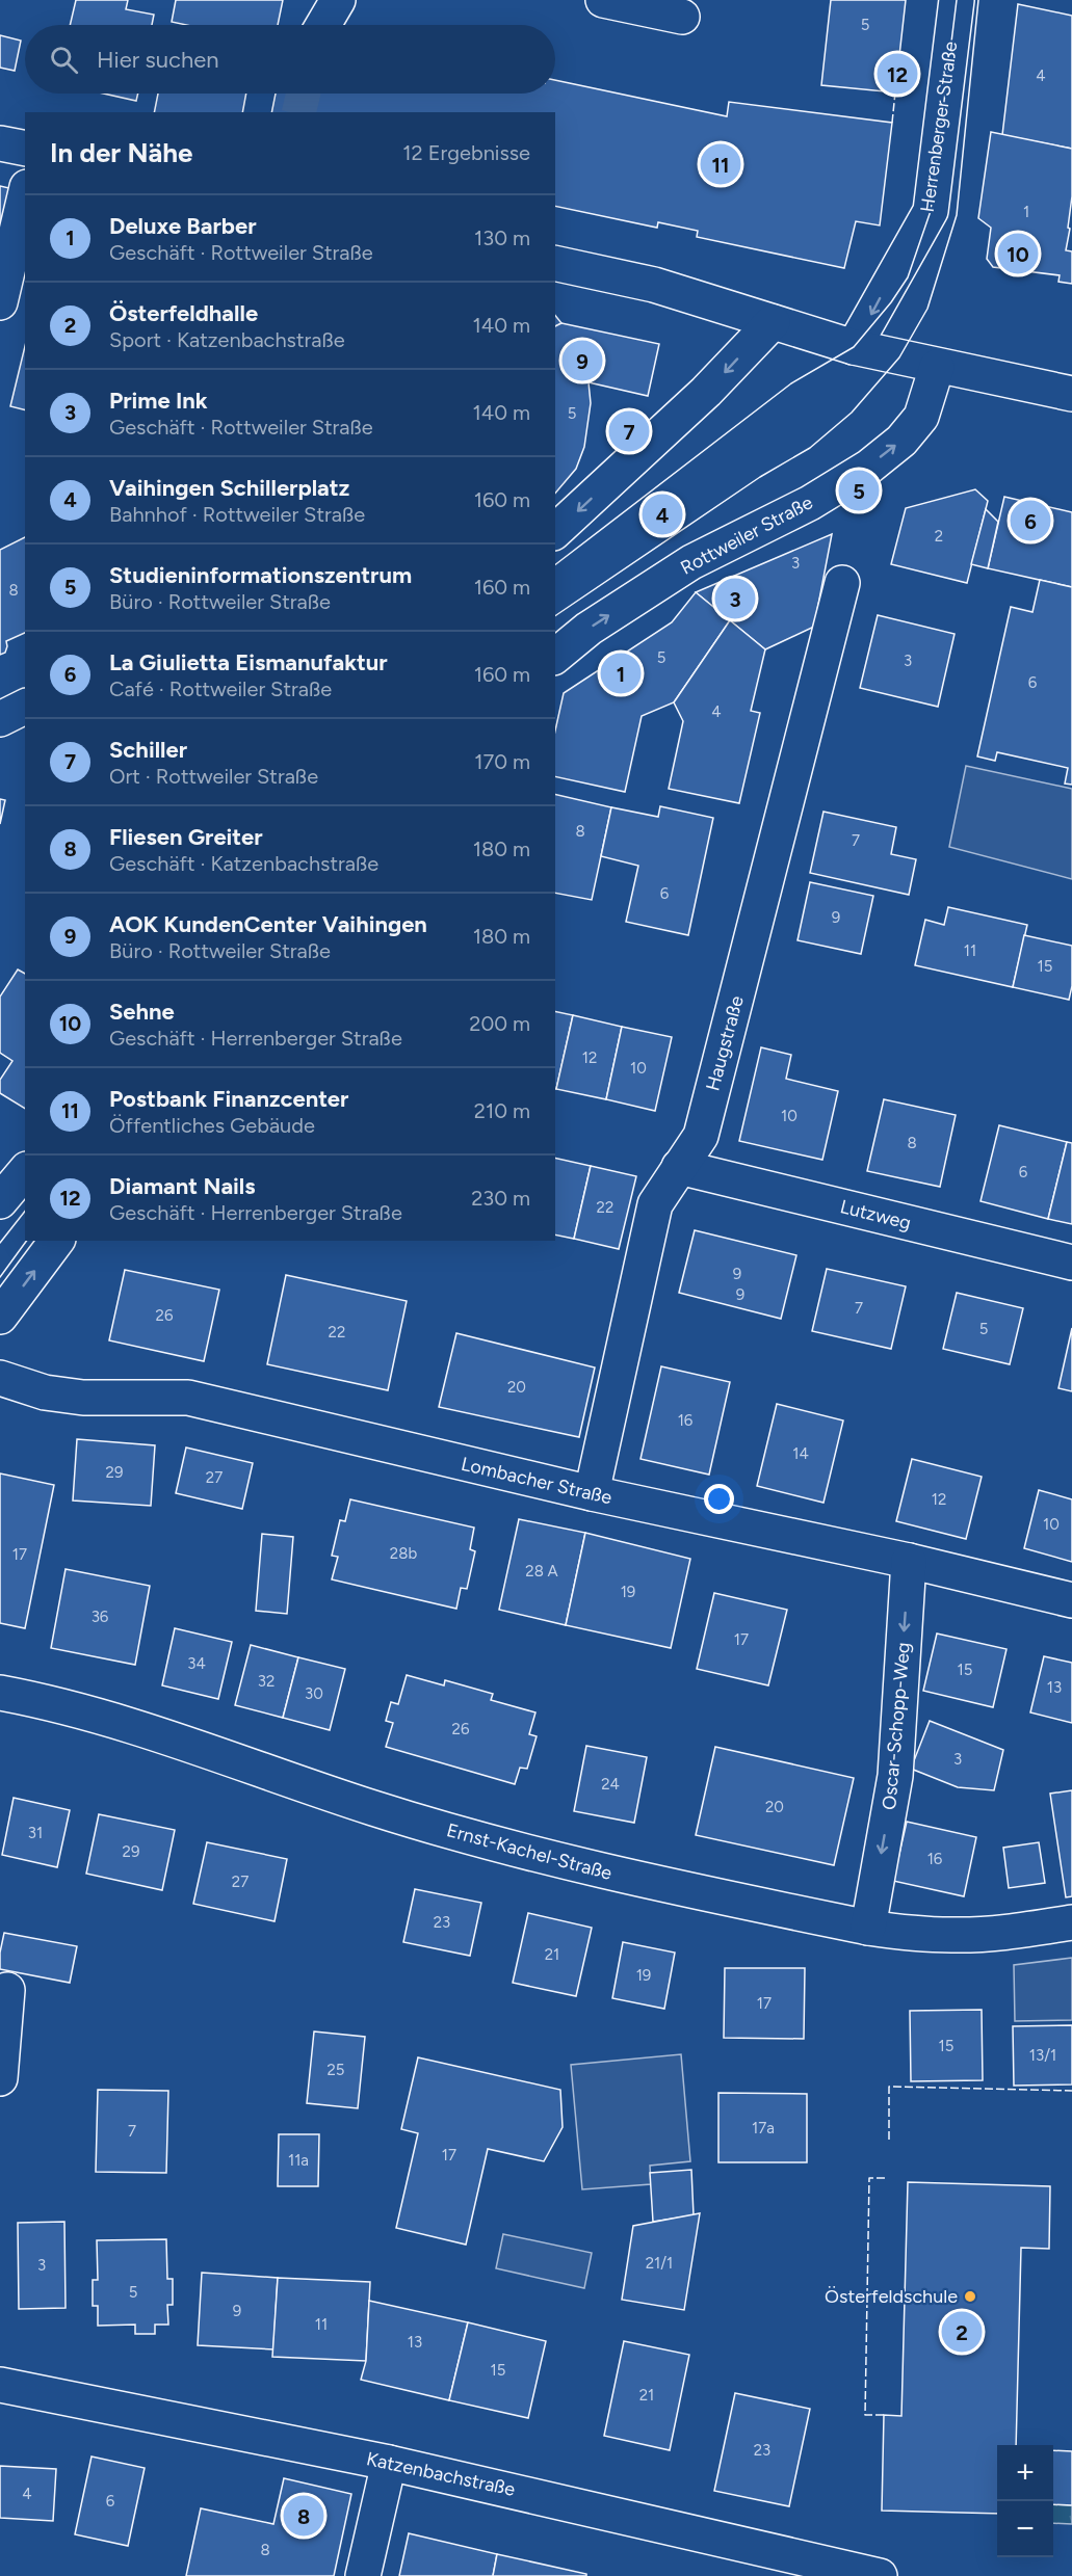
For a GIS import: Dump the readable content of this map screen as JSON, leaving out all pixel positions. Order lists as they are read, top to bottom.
{
  "streets": {
    "street": [
      "Herrenberger Straße",
      "Rottweiler Straße",
      "Haugstraße",
      "Lutzweg",
      "Lombacher Straße",
      "Oscar-Schopp-Weg",
      "Ernst-Kachel-Straße",
      "Katzenbachstraße"
    ]
  },
  "crossings": [
    ["Haugstraße", "Lutzweg"],
    ["Haugstraße", "Lombacher Straße"],
    ["Lombacher Straße", "Oscar-Schopp-Weg"],
    ["Oscar-Schopp-Weg", "Ernst-Kachel-Straße"]
  ],
  "one_way": ["Oscar-Schopp-Weg"],
  "places": ["Österfeldschule"],
  "house_numbers": [
    "5",
    "4",
    "1",
    "5",
    "2",
    "3",
    "8",
    "5",
    "3",
    "6",
    "4",
    "8",
    "7",
    "6",
    "9",
    "11",
    "15",
    "12",
    "10",
    "10",
    "8",
    "6",
    "22",
    "9",
    "9",
    "7",
    "26",
    "5",
    "22",
    "20",
    "16",
    "14",
    "29",
    "27",
    "12",
    "10",
    "28b",
    "17",
    "28 A",
    "19",
    "36",
    "17",
    "34",
    "15",
    "32",
    "13",
    "30",
    "26",
    "3",
    "24",
    "20",
    "31",
    "29",
    "16",
    "27",
    "23",
    "21",
    "19",
    "17",
    "15",
    "13/1",
    "25",
    "17a",
    "7",
    "17",
    "11a",
    "21/1",
    "3",
    "5",
    "9",
    "11",
    "13",
    "15",
    "21",
    "23",
    "4",
    "6",
    "8"
  ],
  "page": {
    "search": "Hier suchen",
    "pins": [
      "12",
      "11",
      "10",
      "9",
      "7",
      "5",
      "4",
      "6",
      "3",
      "1",
      "2",
      "8"
    ],
    "heading": ["In der Nähe", "12 Ergebnisse"],
    "list": [
      {
        "mark": "1",
        "name": "Deluxe Barber",
        "note": "Geschäft · Rottweiler Straße",
        "value": "130 m"
      },
      {
        "mark": "2",
        "name": "Österfeldhalle",
        "note": "Sport · Katzenbachstraße",
        "value": "140 m"
      },
      {
        "mark": "3",
        "name": "Prime Ink",
        "note": "Geschäft · Rottweiler Straße",
        "value": "140 m"
      },
      {
        "mark": "4",
        "name": "Vaihingen Schillerplatz",
        "note": "Bahnhof · Rottweiler Straße",
        "value": "160 m"
      },
      {
        "mark": "5",
        "name": "Studieninformationszentrum",
        "note": "Büro · Rottweiler Straße",
        "value": "160 m"
      },
      {
        "mark": "6",
        "name": "La Giulietta Eismanufaktur",
        "note": "Café · Rottweiler Straße",
        "value": "160 m"
      },
      {
        "mark": "7",
        "name": "Schiller",
        "note": "Ort · Rottweiler Straße",
        "value": "170 m"
      },
      {
        "mark": "8",
        "name": "Fliesen Greiter",
        "note": "Geschäft · Katzenbachstraße",
        "value": "180 m"
      },
      {
        "mark": "9",
        "name": "AOK KundenCenter Vaihingen",
        "note": "Büro · Rottweiler Straße",
        "value": "180 m"
      },
      {
        "mark": "10",
        "name": "Sehne",
        "note": "Geschäft · Herrenberger Straße",
        "value": "200 m"
      },
      {
        "mark": "11",
        "name": "Postbank Finanzcenter",
        "note": "Öffentliches Gebäude",
        "value": "210 m"
      },
      {
        "mark": "12",
        "name": "Diamant Nails",
        "note": "Geschäft · Herrenberger Straße",
        "value": "230 m"
      }
    ],
    "map_buttons": ["+", "−"]
  }
}
